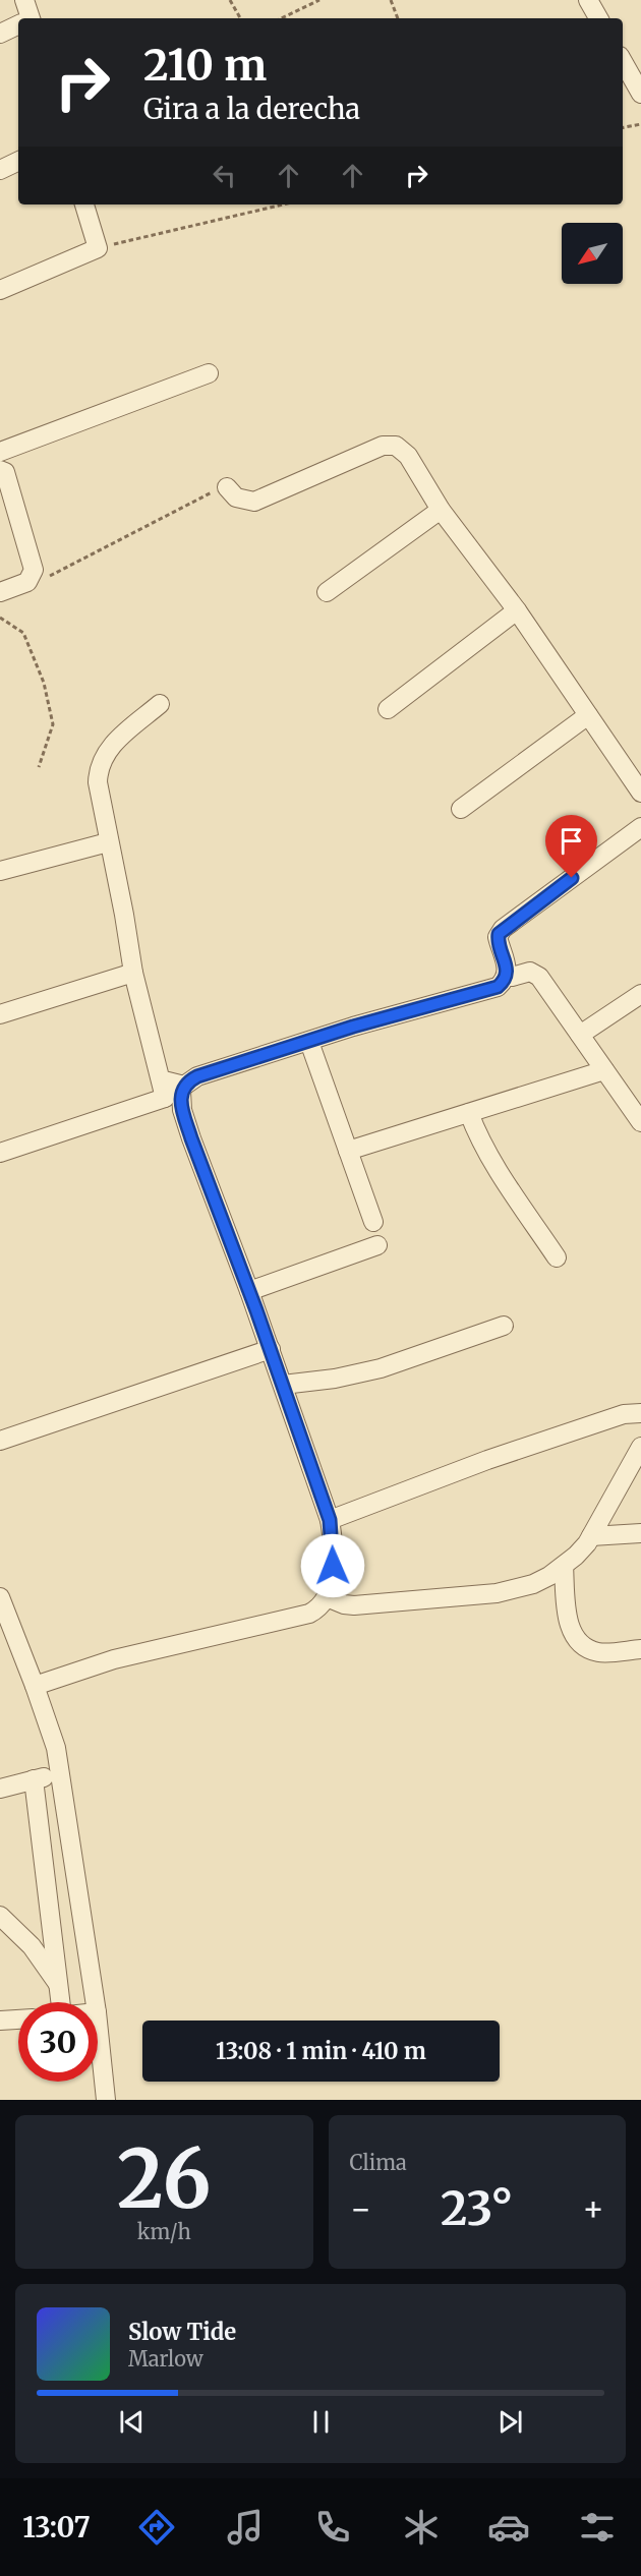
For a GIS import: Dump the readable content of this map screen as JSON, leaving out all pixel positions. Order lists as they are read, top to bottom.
{
  "north": "bottom left",
  "page": {
    "turn": ["210 m", "Gira a la derecha"],
    "limit": "30",
    "trip": "13:08 · 1 min · 410 m",
    "tile": [
      ["26", "km/h"],
      "Clima"
    ],
    "heat": ["−", "23°", "+"],
    "song": ["Slow Tide", "Marlow"],
    "tabs": "13:07"
  }
}
